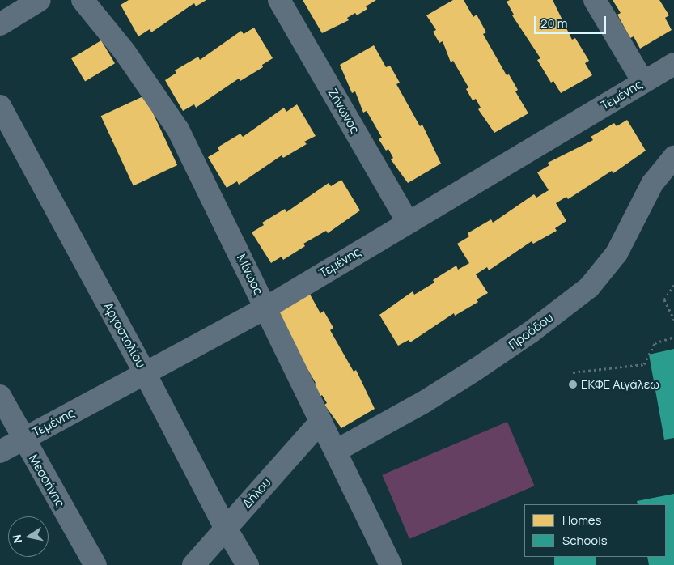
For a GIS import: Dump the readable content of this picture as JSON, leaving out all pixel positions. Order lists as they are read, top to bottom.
{
  "streets": {
    "street": [
      "Τεμένης",
      "Ζήνωνος",
      "Μίνωος",
      "Προόδου",
      "Αργοστολίου",
      "Μεσσήνης",
      "Δήλου"
    ]
  },
  "crossings": [
    ["Τεμένης", "Ζήνωνος"],
    ["Τεμένης", "Μίνωος"],
    ["Τεμένης", "Αργοστολίου"],
    ["Τεμένης", "Μεσσήνης"],
    ["Μίνωος", "Προόδου"],
    ["Μίνωος", "Δήλου"],
    ["Αργοστολίου", "Δήλου"]
  ],
  "places": ["ΕΚΦΕ Αιγάλεω"],
  "legend": ["Homes", "Schools"],
  "scale_bar": "20 m",
  "north": "left"
}
